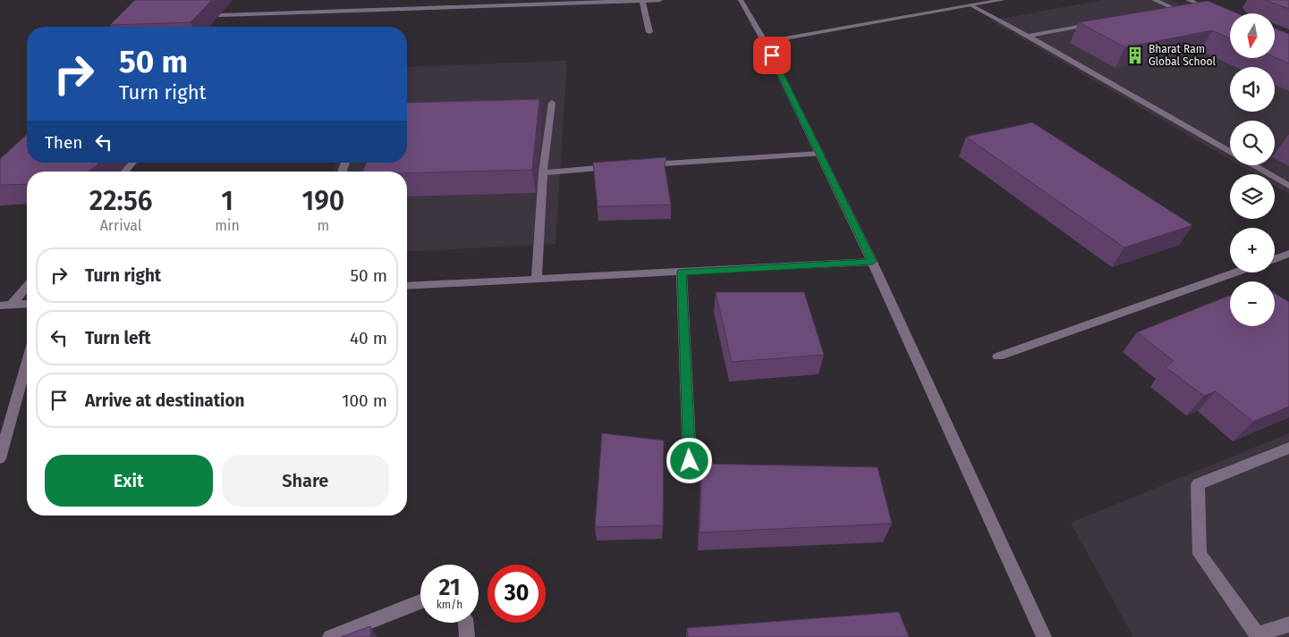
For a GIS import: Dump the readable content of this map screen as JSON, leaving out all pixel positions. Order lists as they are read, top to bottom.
{
  "places": {
    "building": ["Bharat Ram Global School"]
  },
  "north": "bottom",
  "page": {
    "map_buttons": ["+", "−"],
    "turn": ["50 m", "Turn right"],
    "then": "Then",
    "eta": [
      "22:56",
      "Arrival",
      "1",
      "min",
      "190",
      "m"
    ],
    "list": [
      {
        "name": "Turn right",
        "value": "50 m"
      },
      {
        "name": "Turn left",
        "value": "40 m"
      },
      {
        "name": "Arrive at destination",
        "value": "100 m"
      }
    ],
    "buttons": ["Exit", "Share"],
    "speed": "21 km/h",
    "limit": "30"
  }
}
